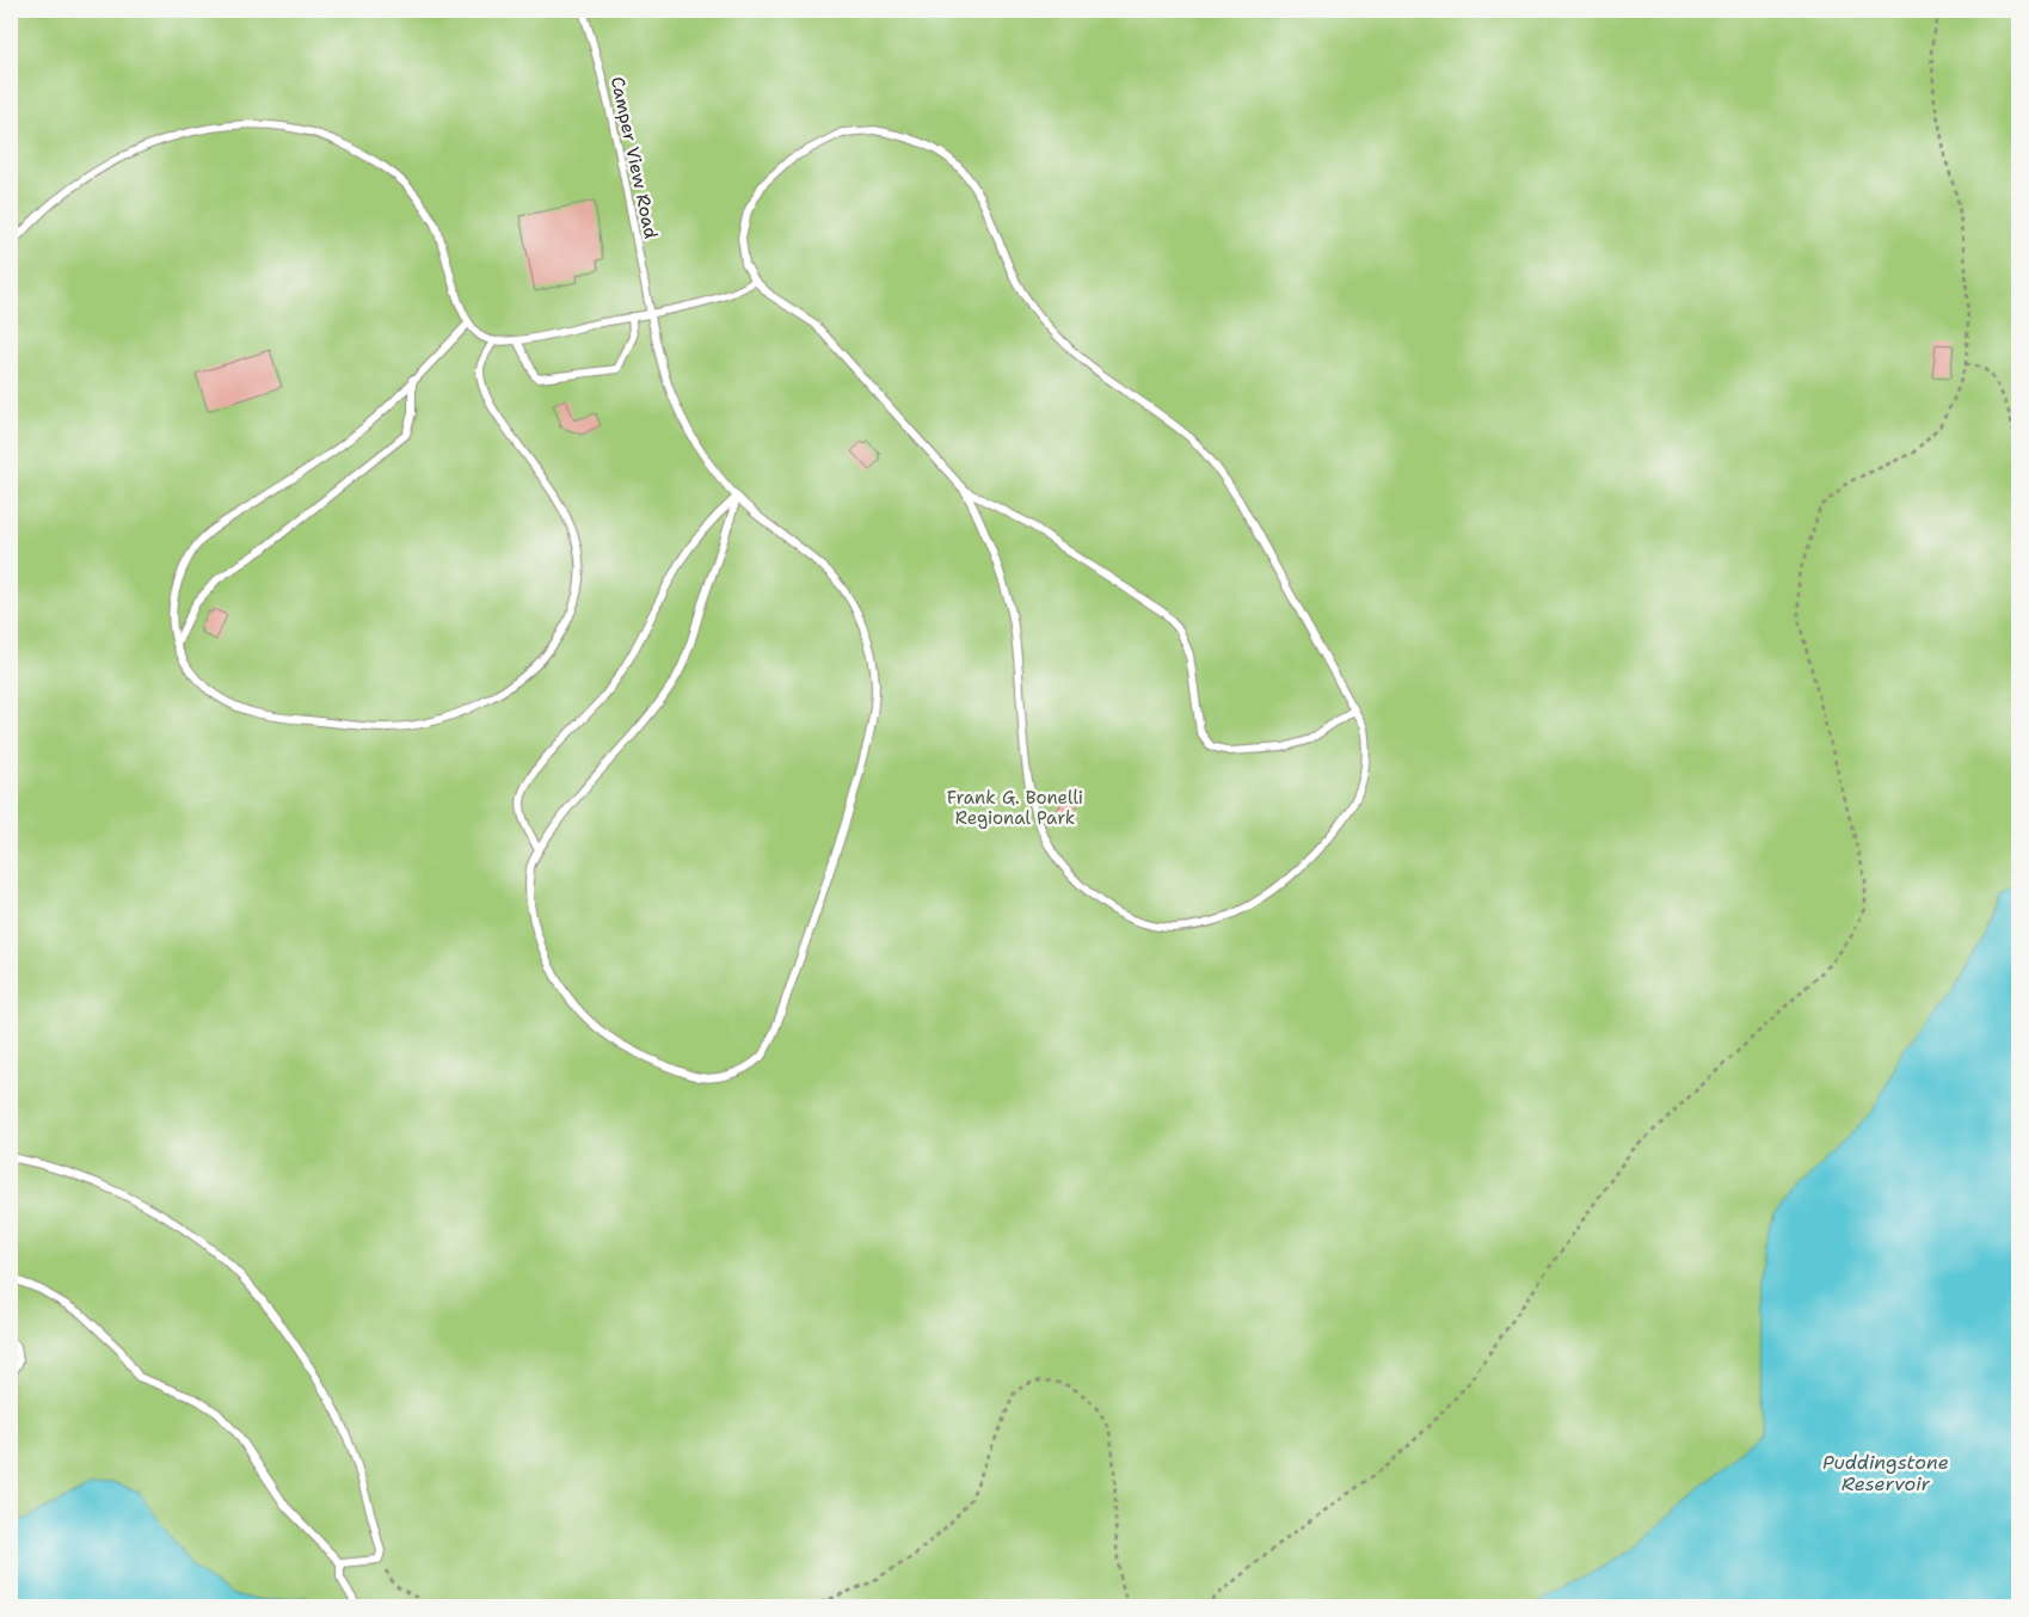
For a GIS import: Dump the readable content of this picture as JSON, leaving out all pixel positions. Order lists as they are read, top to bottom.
{
  "streets": {
    "lane": ["Camper View Road"]
  },
  "water": ["Puddingstone Reservoir"],
  "parks": ["Frank G. Bonelli Regional Park"]
}
